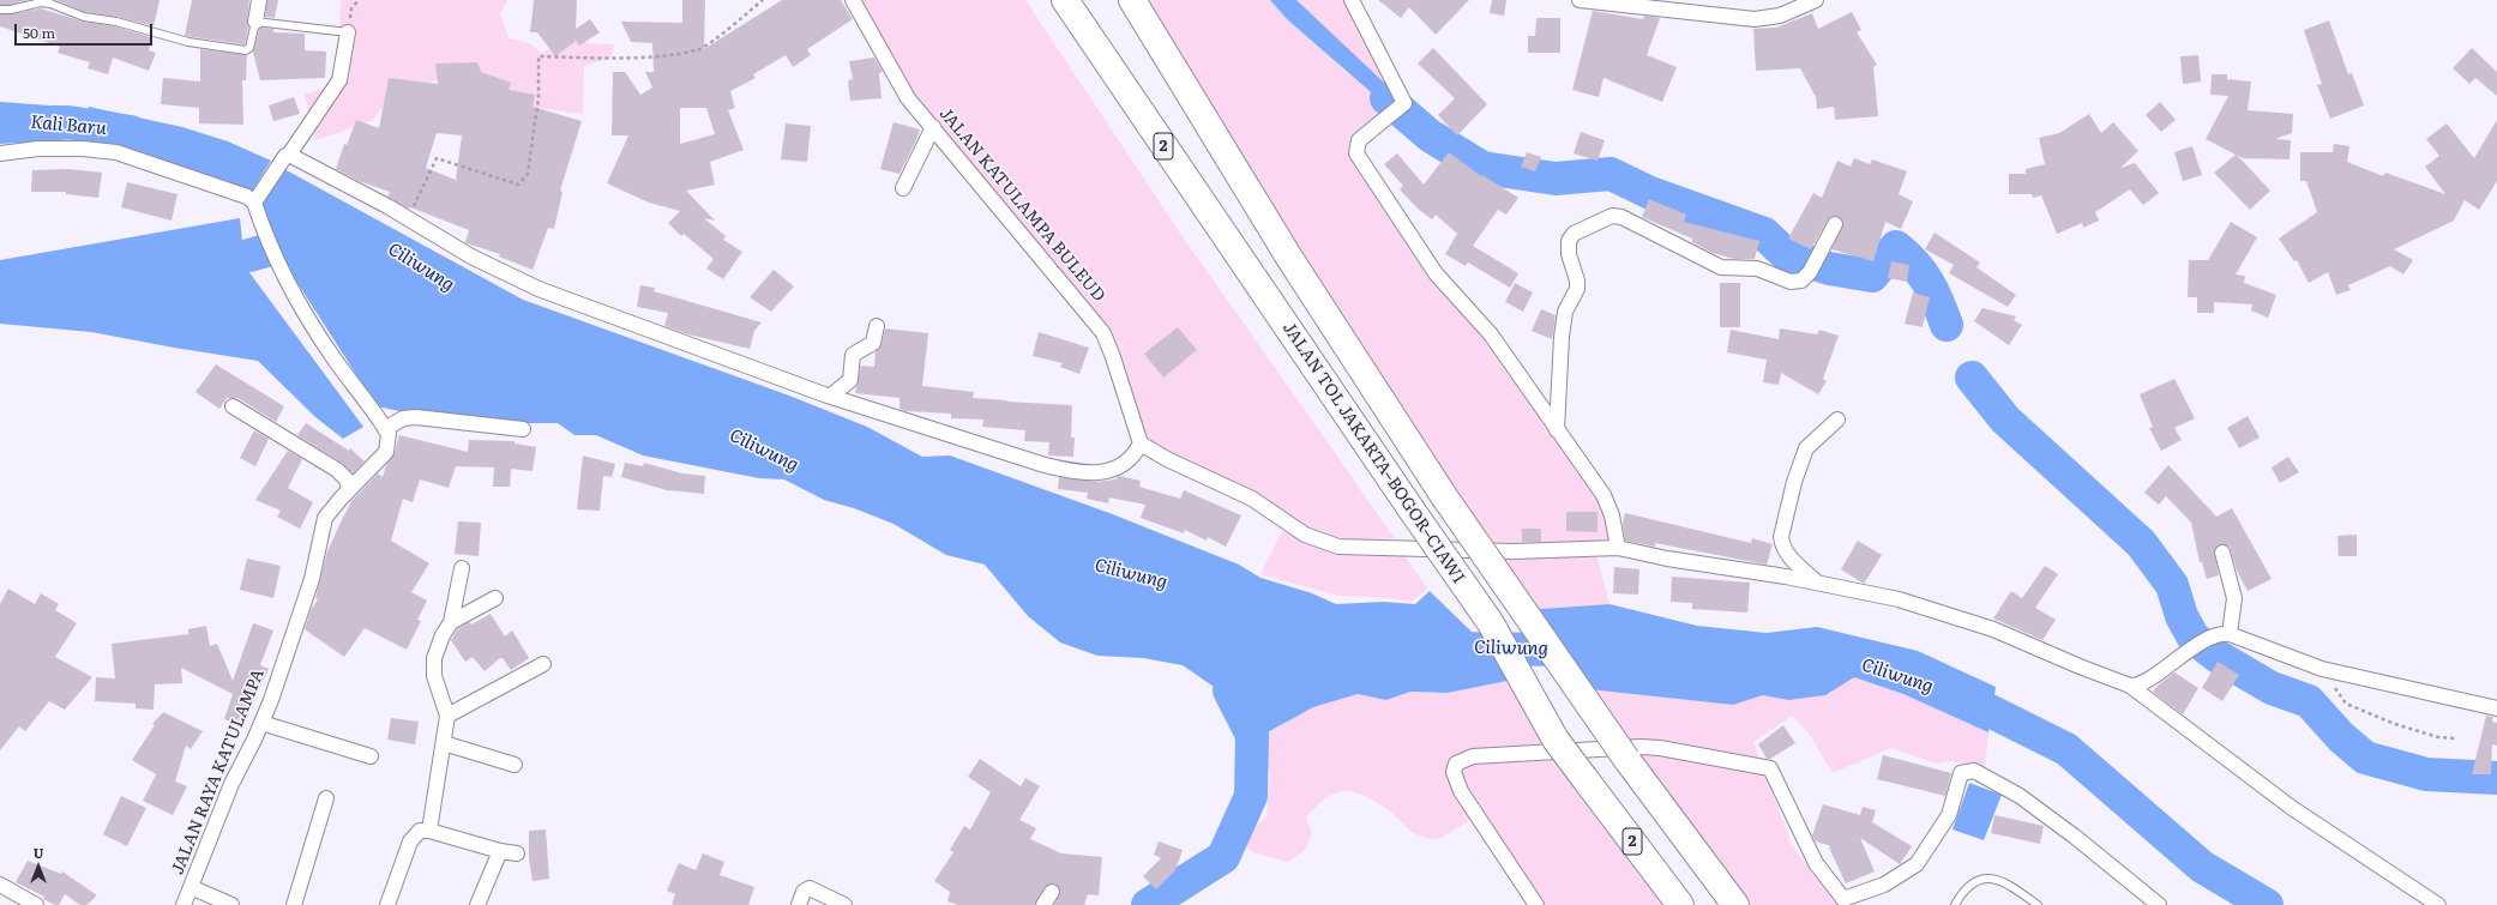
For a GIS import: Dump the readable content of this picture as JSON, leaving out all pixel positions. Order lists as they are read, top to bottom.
{
  "streets": {
    "highway": ["2", "JALAN TOL JAKARTA–BOGOR–CIAWI"],
    "street": ["JALAN KATULAMPA BULEUD", "JALAN RAYA KATULAMPA"]
  },
  "water": ["Kali Baru", "Ciliwung"],
  "scale_bar": "50 m",
  "north": "top"
}
